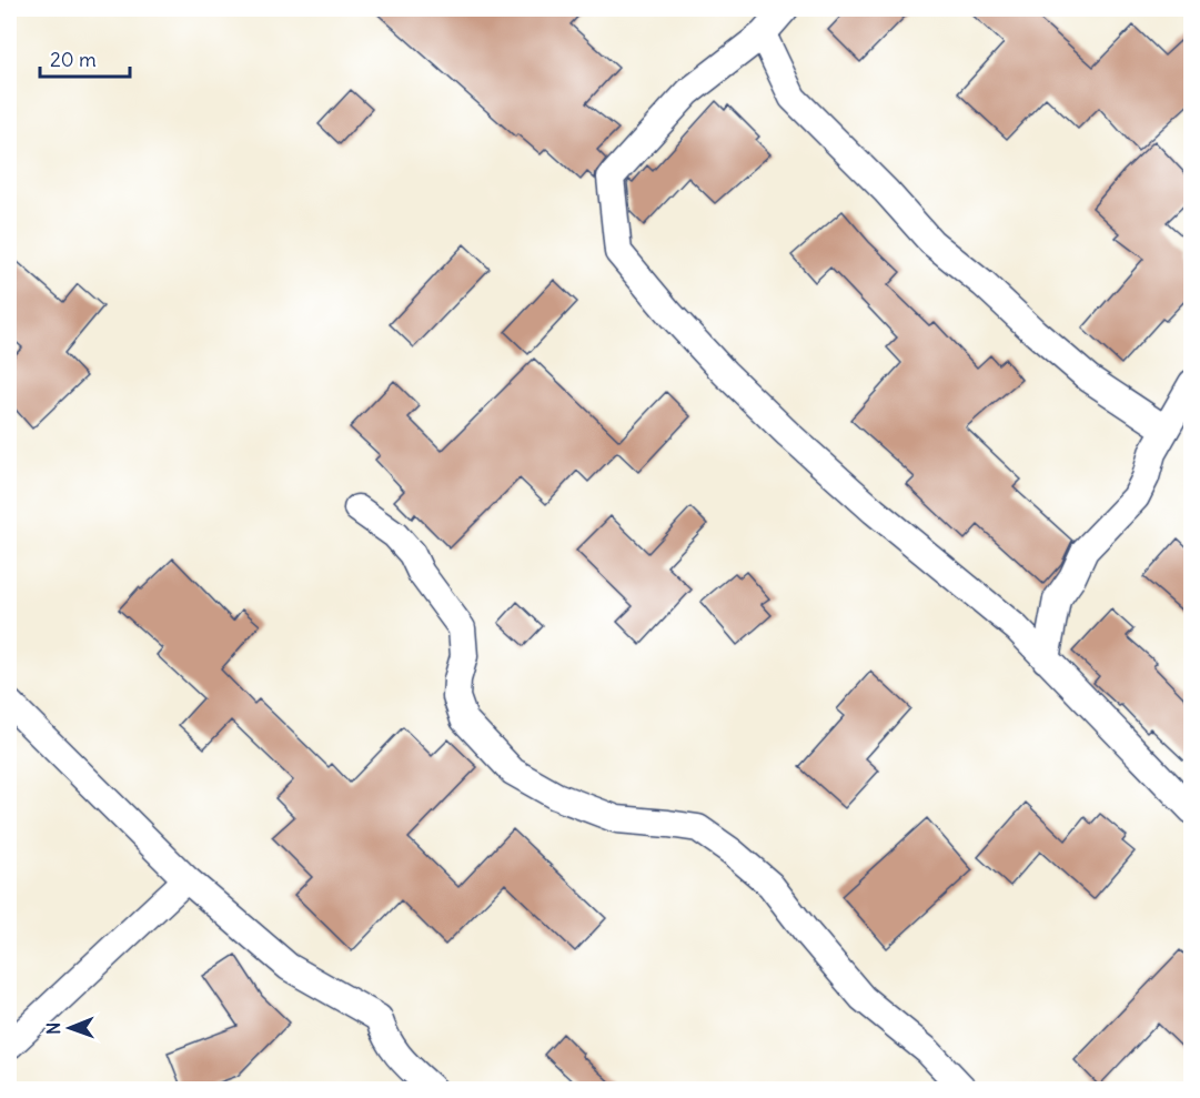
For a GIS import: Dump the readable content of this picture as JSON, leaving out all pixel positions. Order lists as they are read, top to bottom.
{
  "scale_bar": "20 m",
  "north": "left"
}
